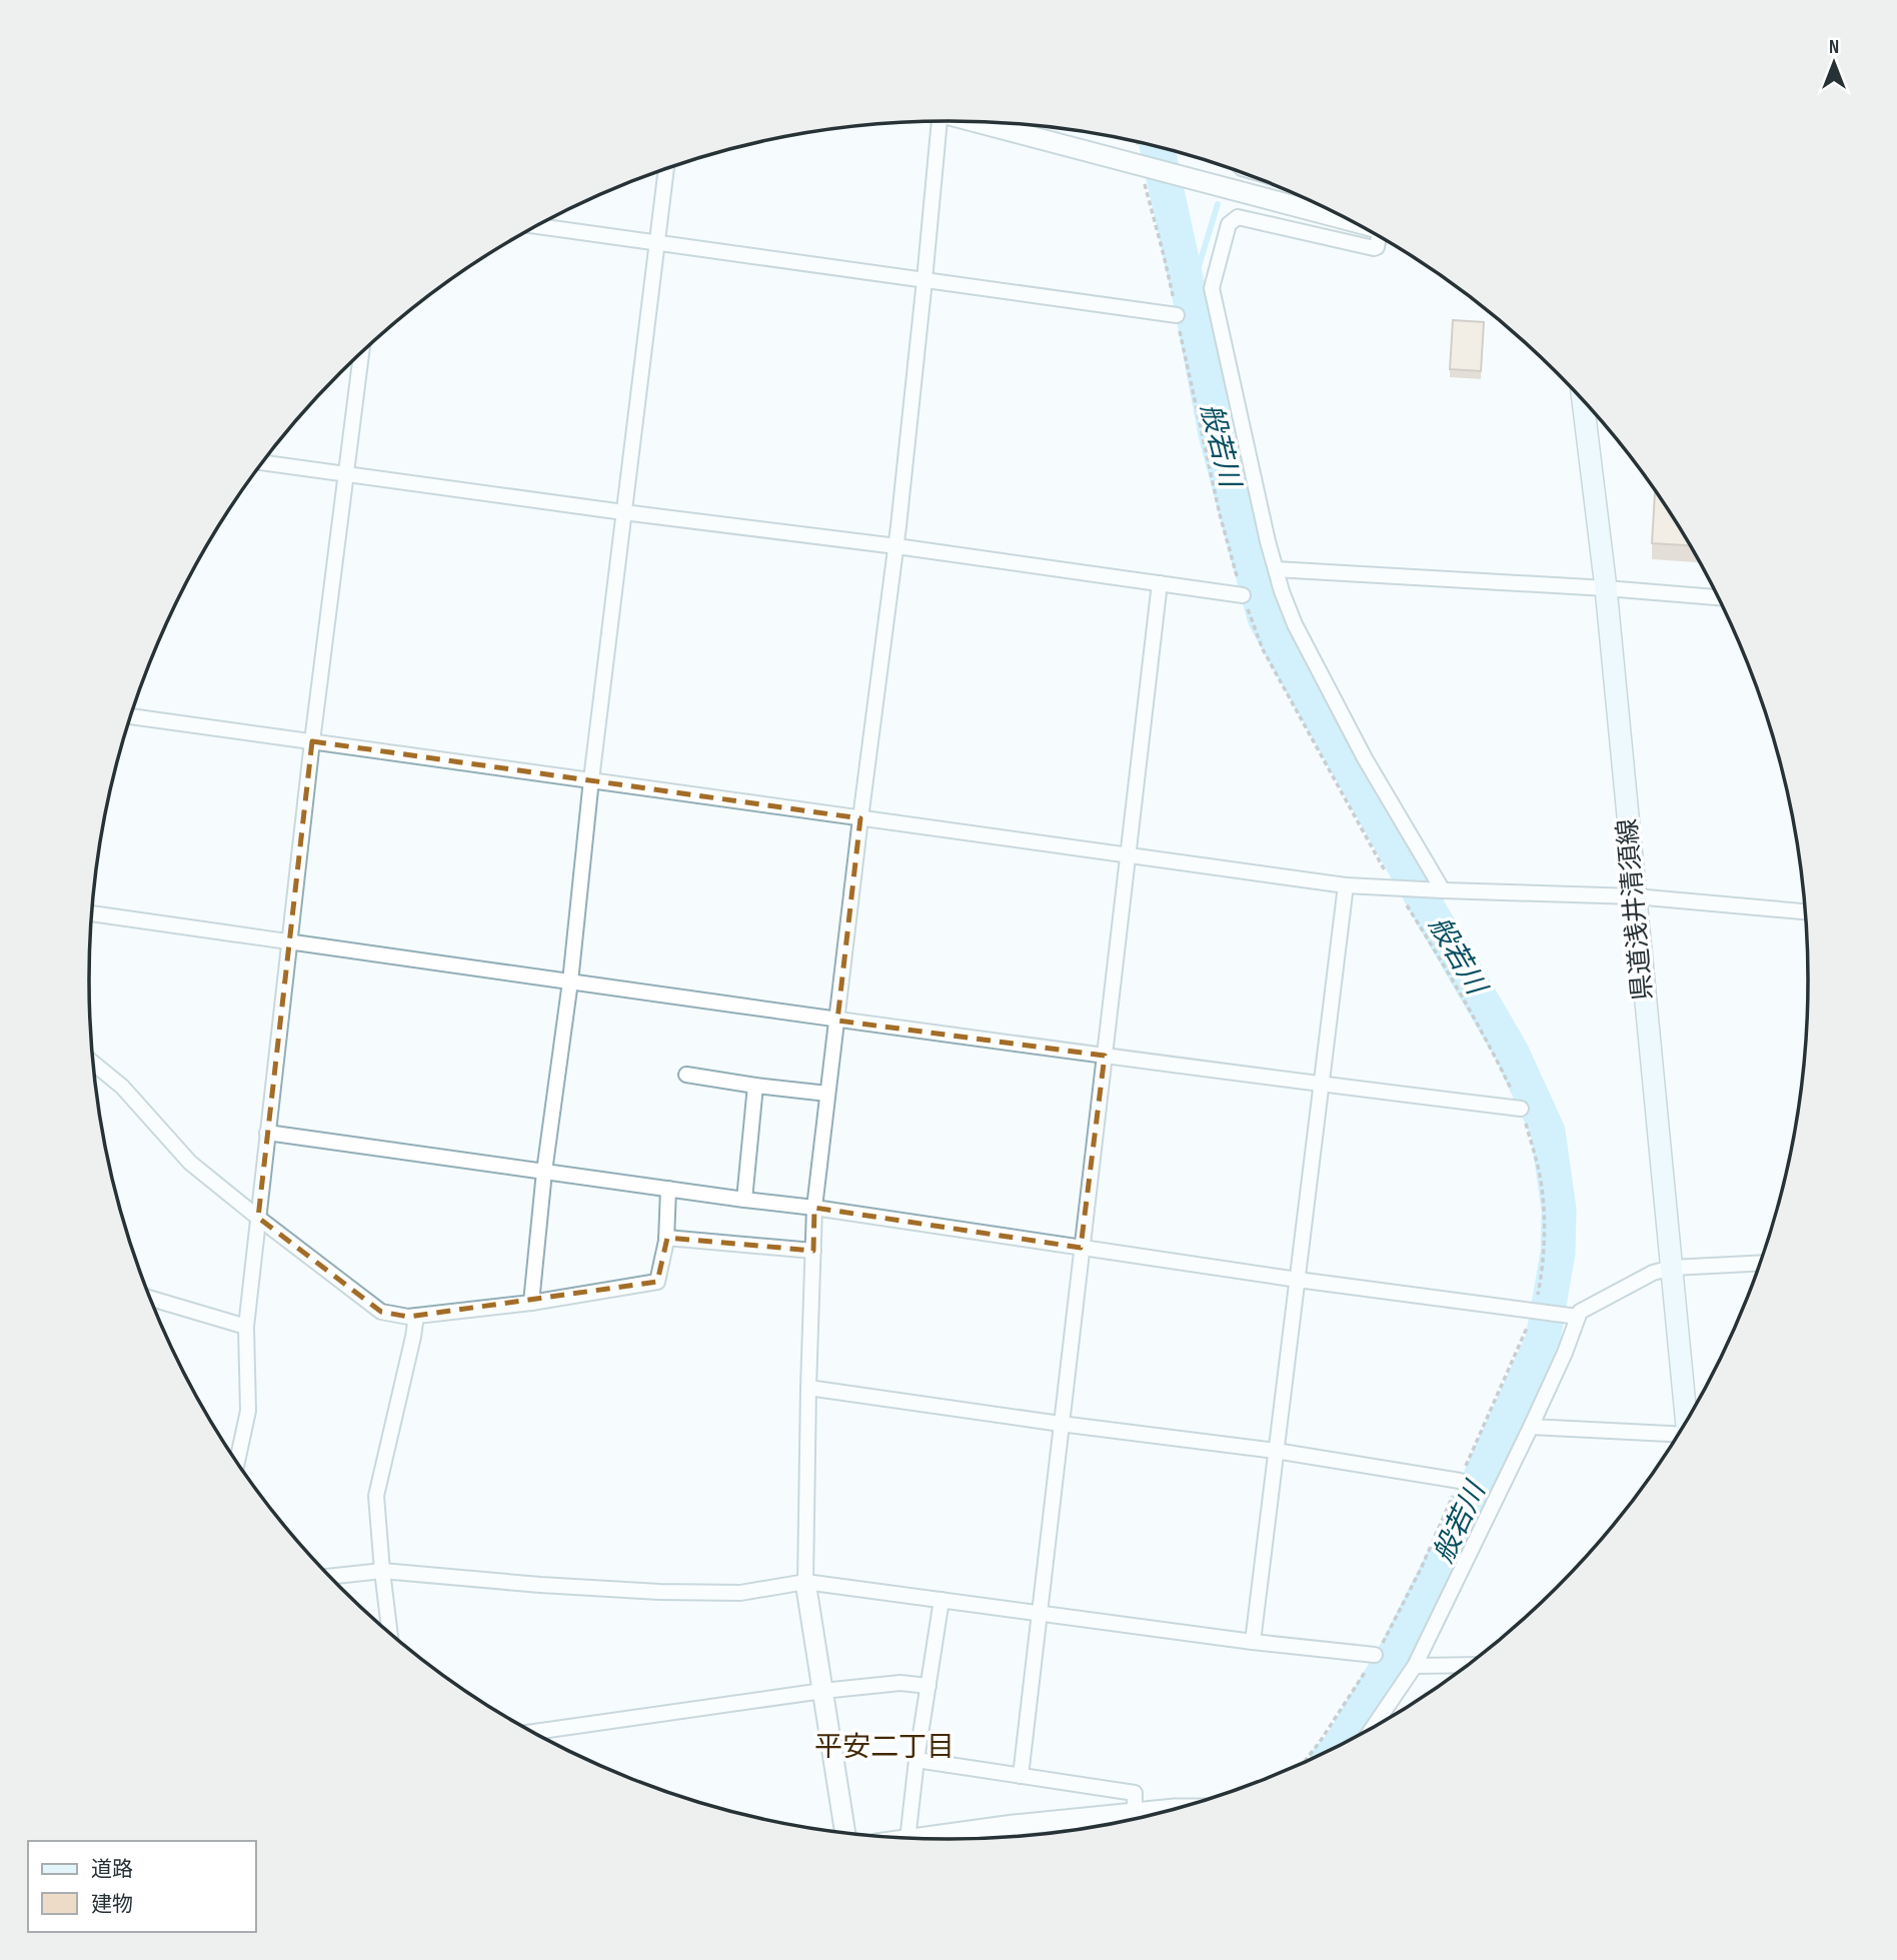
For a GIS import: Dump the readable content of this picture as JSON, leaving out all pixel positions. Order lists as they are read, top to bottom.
{
  "streets": {
    "main road": ["県道浅井清須線"]
  },
  "districts": ["平安二丁目"],
  "water": ["般若川"],
  "legend": ["道路", "建物"],
  "north": "top"
}
